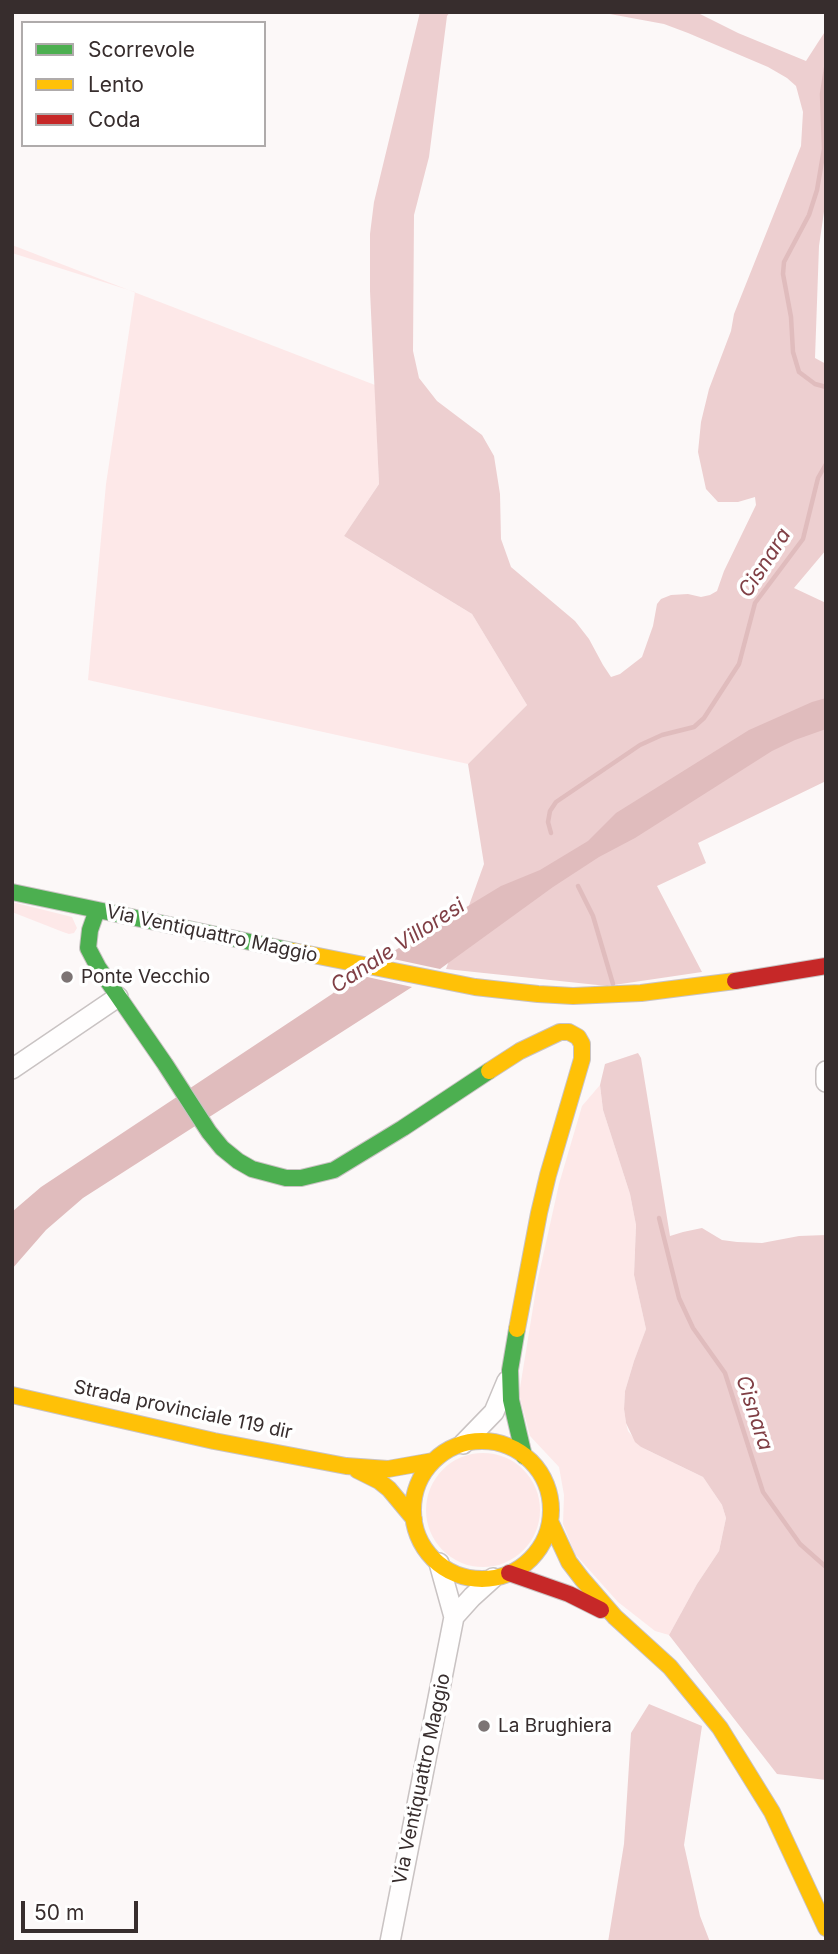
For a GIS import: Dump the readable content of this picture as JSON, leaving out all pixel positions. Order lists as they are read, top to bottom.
{
  "streets": {
    "street": ["Via Ventiquattro Maggio", "Strada provinciale 119 dir"]
  },
  "crossings": [
    ["Via Ventiquattro Maggio", "Strada provinciale 119 dir"]
  ],
  "water": ["Cisnara", "Canale Villoresi"],
  "places": ["Ponte Vecchio", "La Brughiera"],
  "legend": ["Scorrevole", "Lento", "Coda"],
  "scale_bar": "50 m"
}
